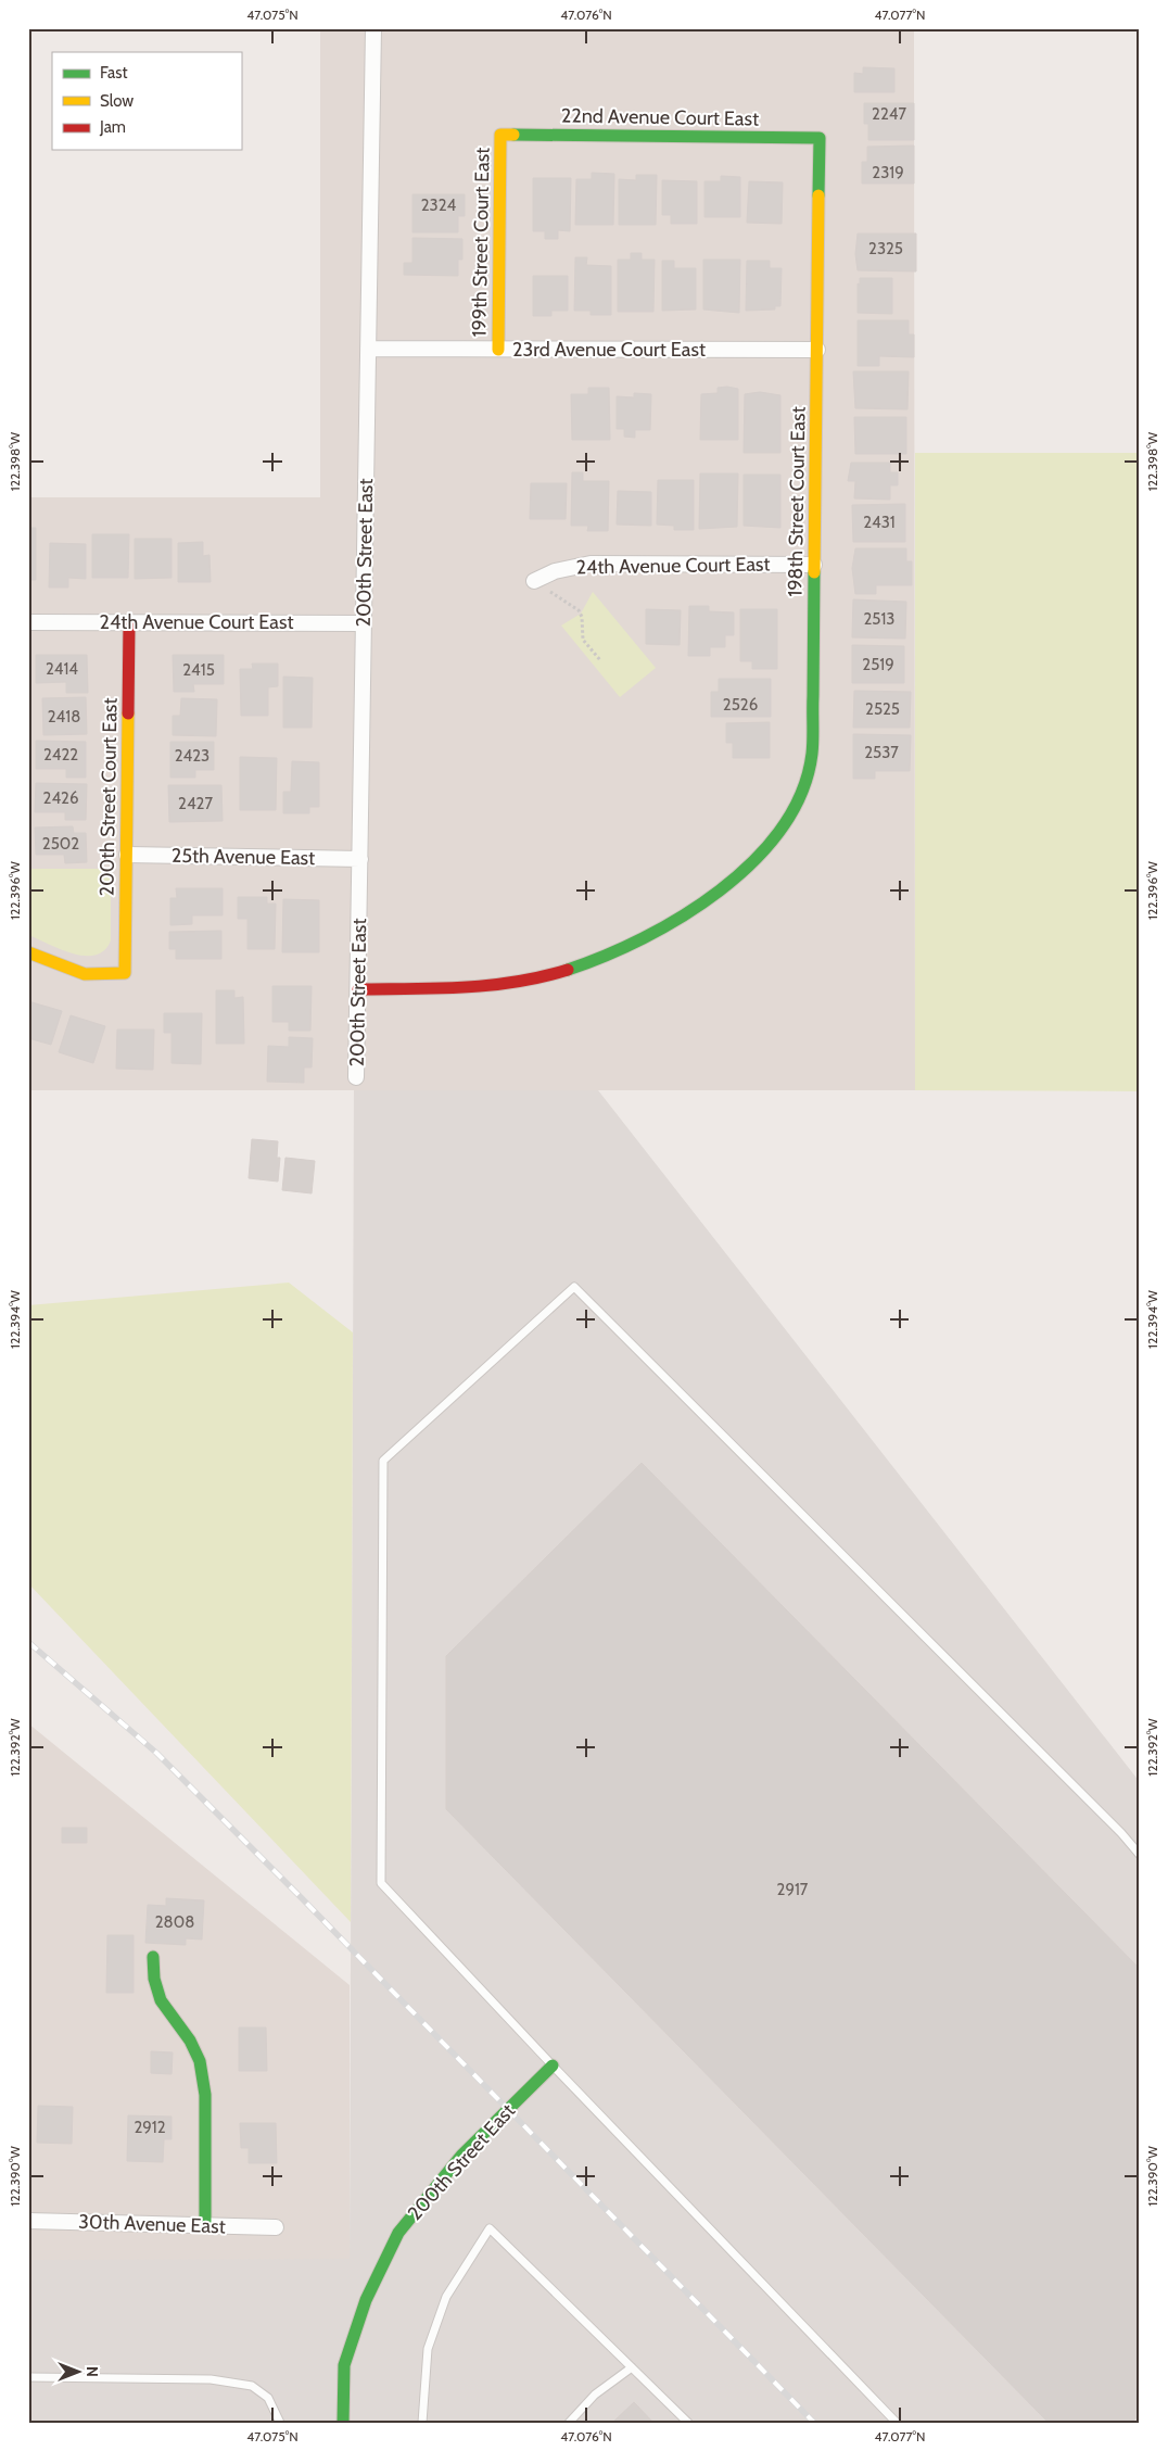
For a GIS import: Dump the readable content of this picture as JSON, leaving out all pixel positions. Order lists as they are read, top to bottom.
{
  "streets": {
    "street": [
      "22nd Avenue Court East",
      "199th Street Court East",
      "23rd Avenue Court East",
      "198th Street Court East",
      "200th Street East",
      "24th Avenue Court East",
      "200th Street Court East",
      "25th Avenue East",
      "30th Avenue East"
    ]
  },
  "crossings": [
    ["22nd Avenue Court East", "199th Street Court East"],
    ["22nd Avenue Court East", "198th Street Court East"],
    ["199th Street Court East", "23rd Avenue Court East"],
    ["23rd Avenue Court East", "198th Street Court East"],
    ["23rd Avenue Court East", "200th Street East"],
    ["198th Street Court East", "200th Street East"],
    ["198th Street Court East", "24th Avenue Court East"],
    ["200th Street East", "24th Avenue Court East"],
    ["200th Street East", "25th Avenue East"],
    ["24th Avenue Court East", "200th Street Court East"],
    ["200th Street Court East", "25th Avenue East"]
  ],
  "house_numbers": [
    "2247",
    "2319",
    "2324",
    "2325",
    "2431",
    "2513",
    "2519",
    "2414",
    "2415",
    "2526",
    "2525",
    "2418",
    "2537",
    "2422",
    "2423",
    "2426",
    "2427",
    "2502",
    "2917",
    "2808",
    "2912"
  ],
  "legend": ["Fast", "Slow", "Jam"],
  "north": "right",
  "coordinates": [
    "47.075°N",
    "47.076°N",
    "47.077°N",
    "122.398°W",
    "122.396°W",
    "122.394°W",
    "122.392°W",
    "122.390°W"
  ]
}
